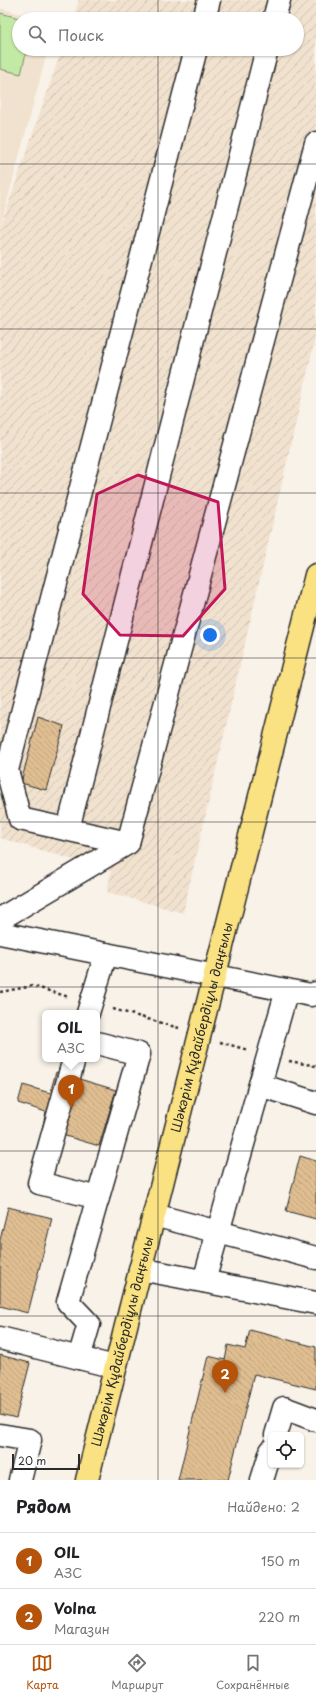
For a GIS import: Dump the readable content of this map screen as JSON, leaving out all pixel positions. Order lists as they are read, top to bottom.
{
  "streets": {
    "main road": ["Шәкәрім Құдайбердіұлы даңғылы"]
  },
  "scale_bar": "20 m",
  "page": {
    "search": "Поиск",
    "popup": ["OIL", "АЗС"],
    "pins": ["1", "2"],
    "scale": "20 m",
    "heading": ["Рядом", "Найдено: 2"],
    "list": [
      {
        "mark": "1",
        "name": "OIL",
        "note": "АЗС",
        "value": "150 m"
      },
      {
        "mark": "2",
        "name": "Volna",
        "note": "Магазин",
        "value": "220 m"
      }
    ],
    "nav": ["Карта", "Маршрут", "Сохранённые"]
  }
}
